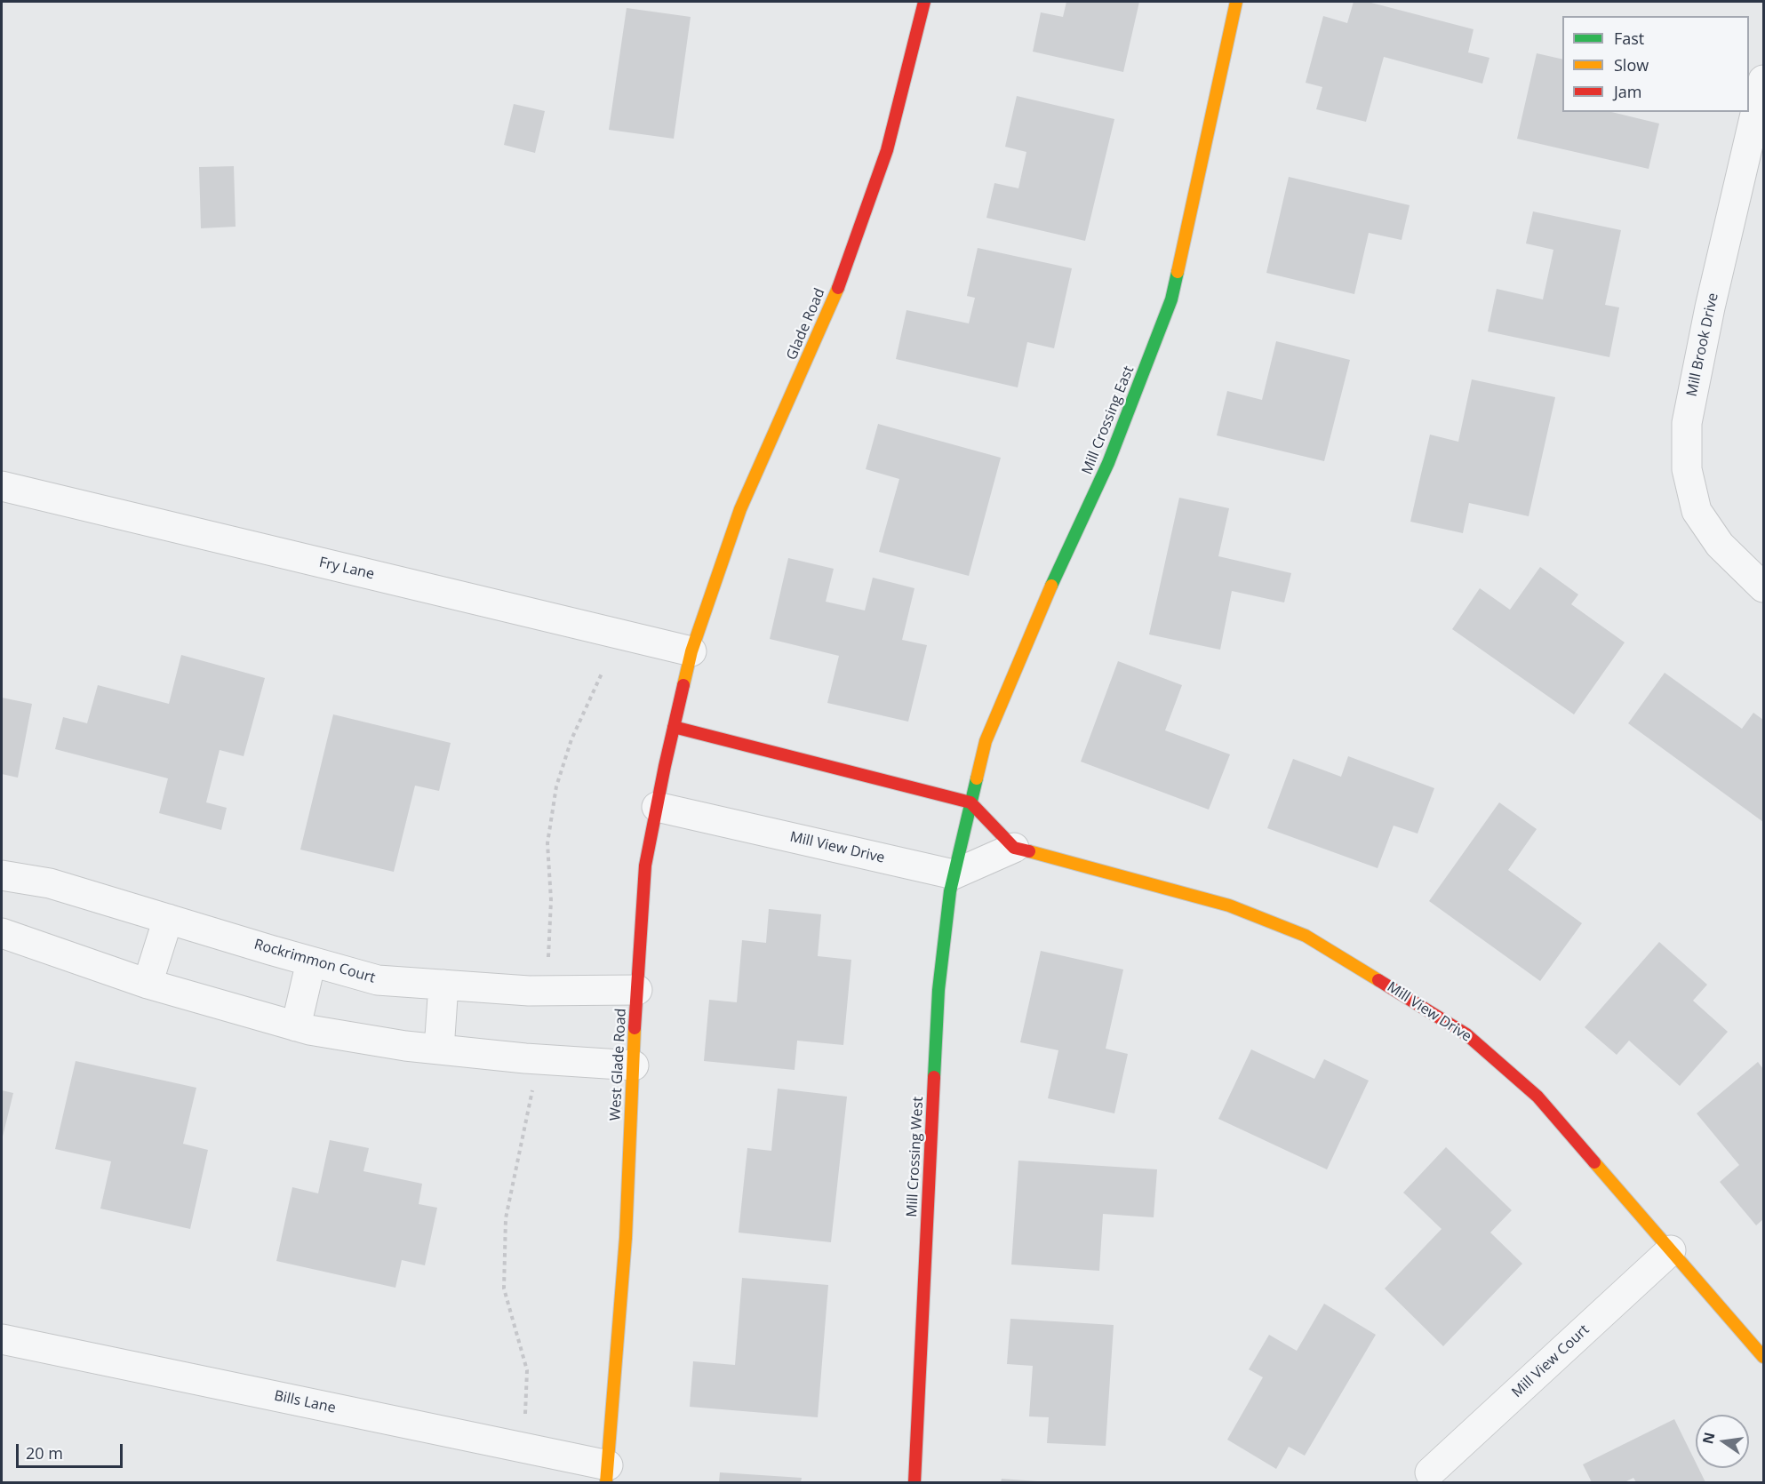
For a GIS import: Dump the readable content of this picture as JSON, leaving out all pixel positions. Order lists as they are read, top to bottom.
{
  "streets": {
    "street": [
      "Glade Road",
      "Mill Brook Drive",
      "Mill Crossing East",
      "Fry Lane",
      "Mill View Drive",
      "Rockrimmon Court",
      "West Glade Road",
      "Mill Crossing West",
      "Mill View Court",
      "Bills Lane"
    ]
  },
  "crossings": [
    ["Glade Road", "Fry Lane"],
    ["Glade Road", "West Glade Road"],
    ["Mill Crossing East", "Mill Crossing West"],
    ["Fry Lane", "West Glade Road"],
    ["Mill View Drive", "West Glade Road"],
    ["Mill View Drive", "Mill Crossing West"],
    ["Mill View Drive", "Mill View Court"],
    ["Rockrimmon Court", "West Glade Road"],
    ["West Glade Road", "Bills Lane"]
  ],
  "legend": ["Fast", "Slow", "Jam"],
  "scale_bar": "20 m",
  "north": "left"
}
